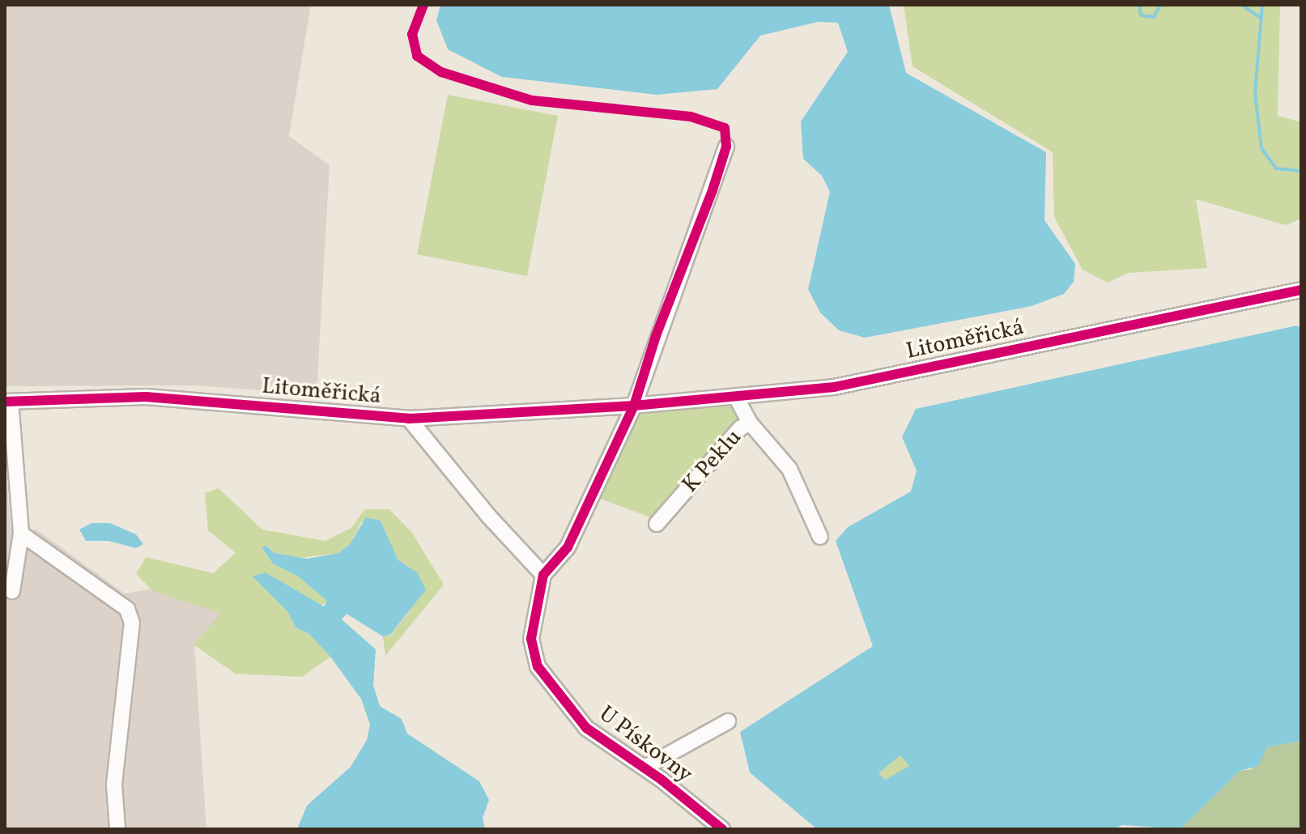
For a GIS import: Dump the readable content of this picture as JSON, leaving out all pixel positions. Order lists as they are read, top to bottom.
{
  "streets": {
    "street": ["Litoměřická", "K Peklu", "U Pískovny"]
  },
  "crossings": [
    ["Litoměřická", "K Peklu"],
    ["Litoměřická", "U Pískovny"]
  ]
}
